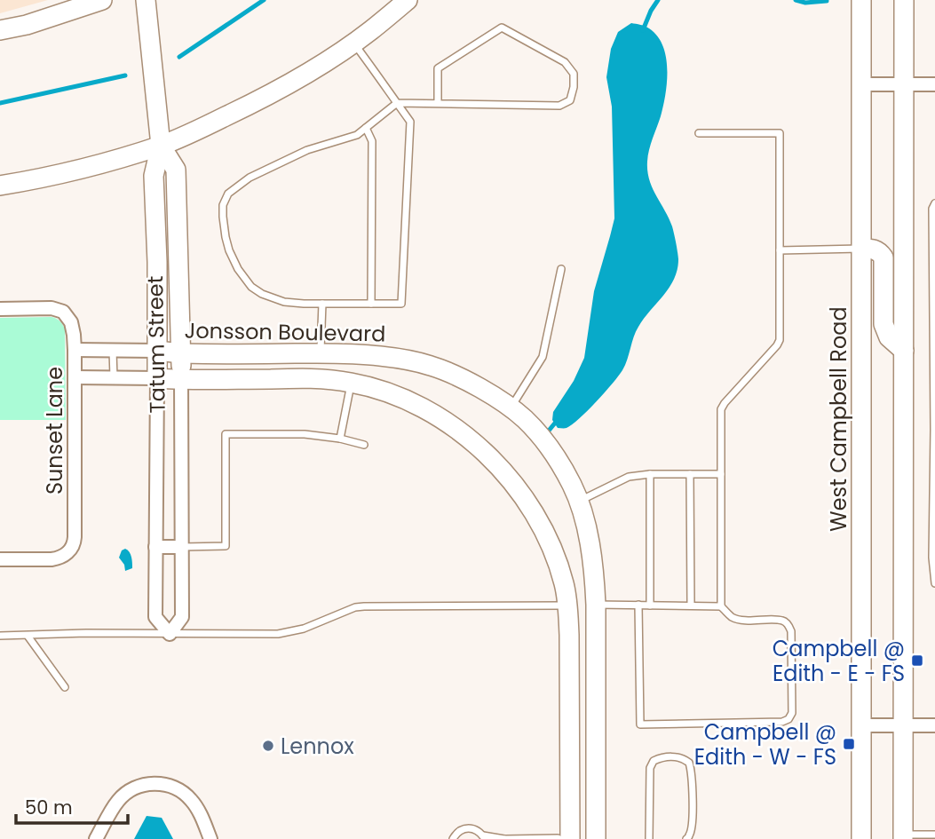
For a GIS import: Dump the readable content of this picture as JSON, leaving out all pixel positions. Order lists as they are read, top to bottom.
{
  "streets": {
    "main road": ["Jonsson Boulevard", "Tatum Street", "West Campbell Road"],
    "street": ["Sunset Lane"]
  },
  "crossings": [
    ["Jonsson Boulevard", "Tatum Street"],
    ["Jonsson Boulevard", "Sunset Lane"]
  ],
  "places": {
    "transit": ["Campbell @ Edith - E - FS", "Campbell @ Edith - W - FS"],
    "other": ["Lennox"]
  },
  "scale_bar": "50 m"
}
